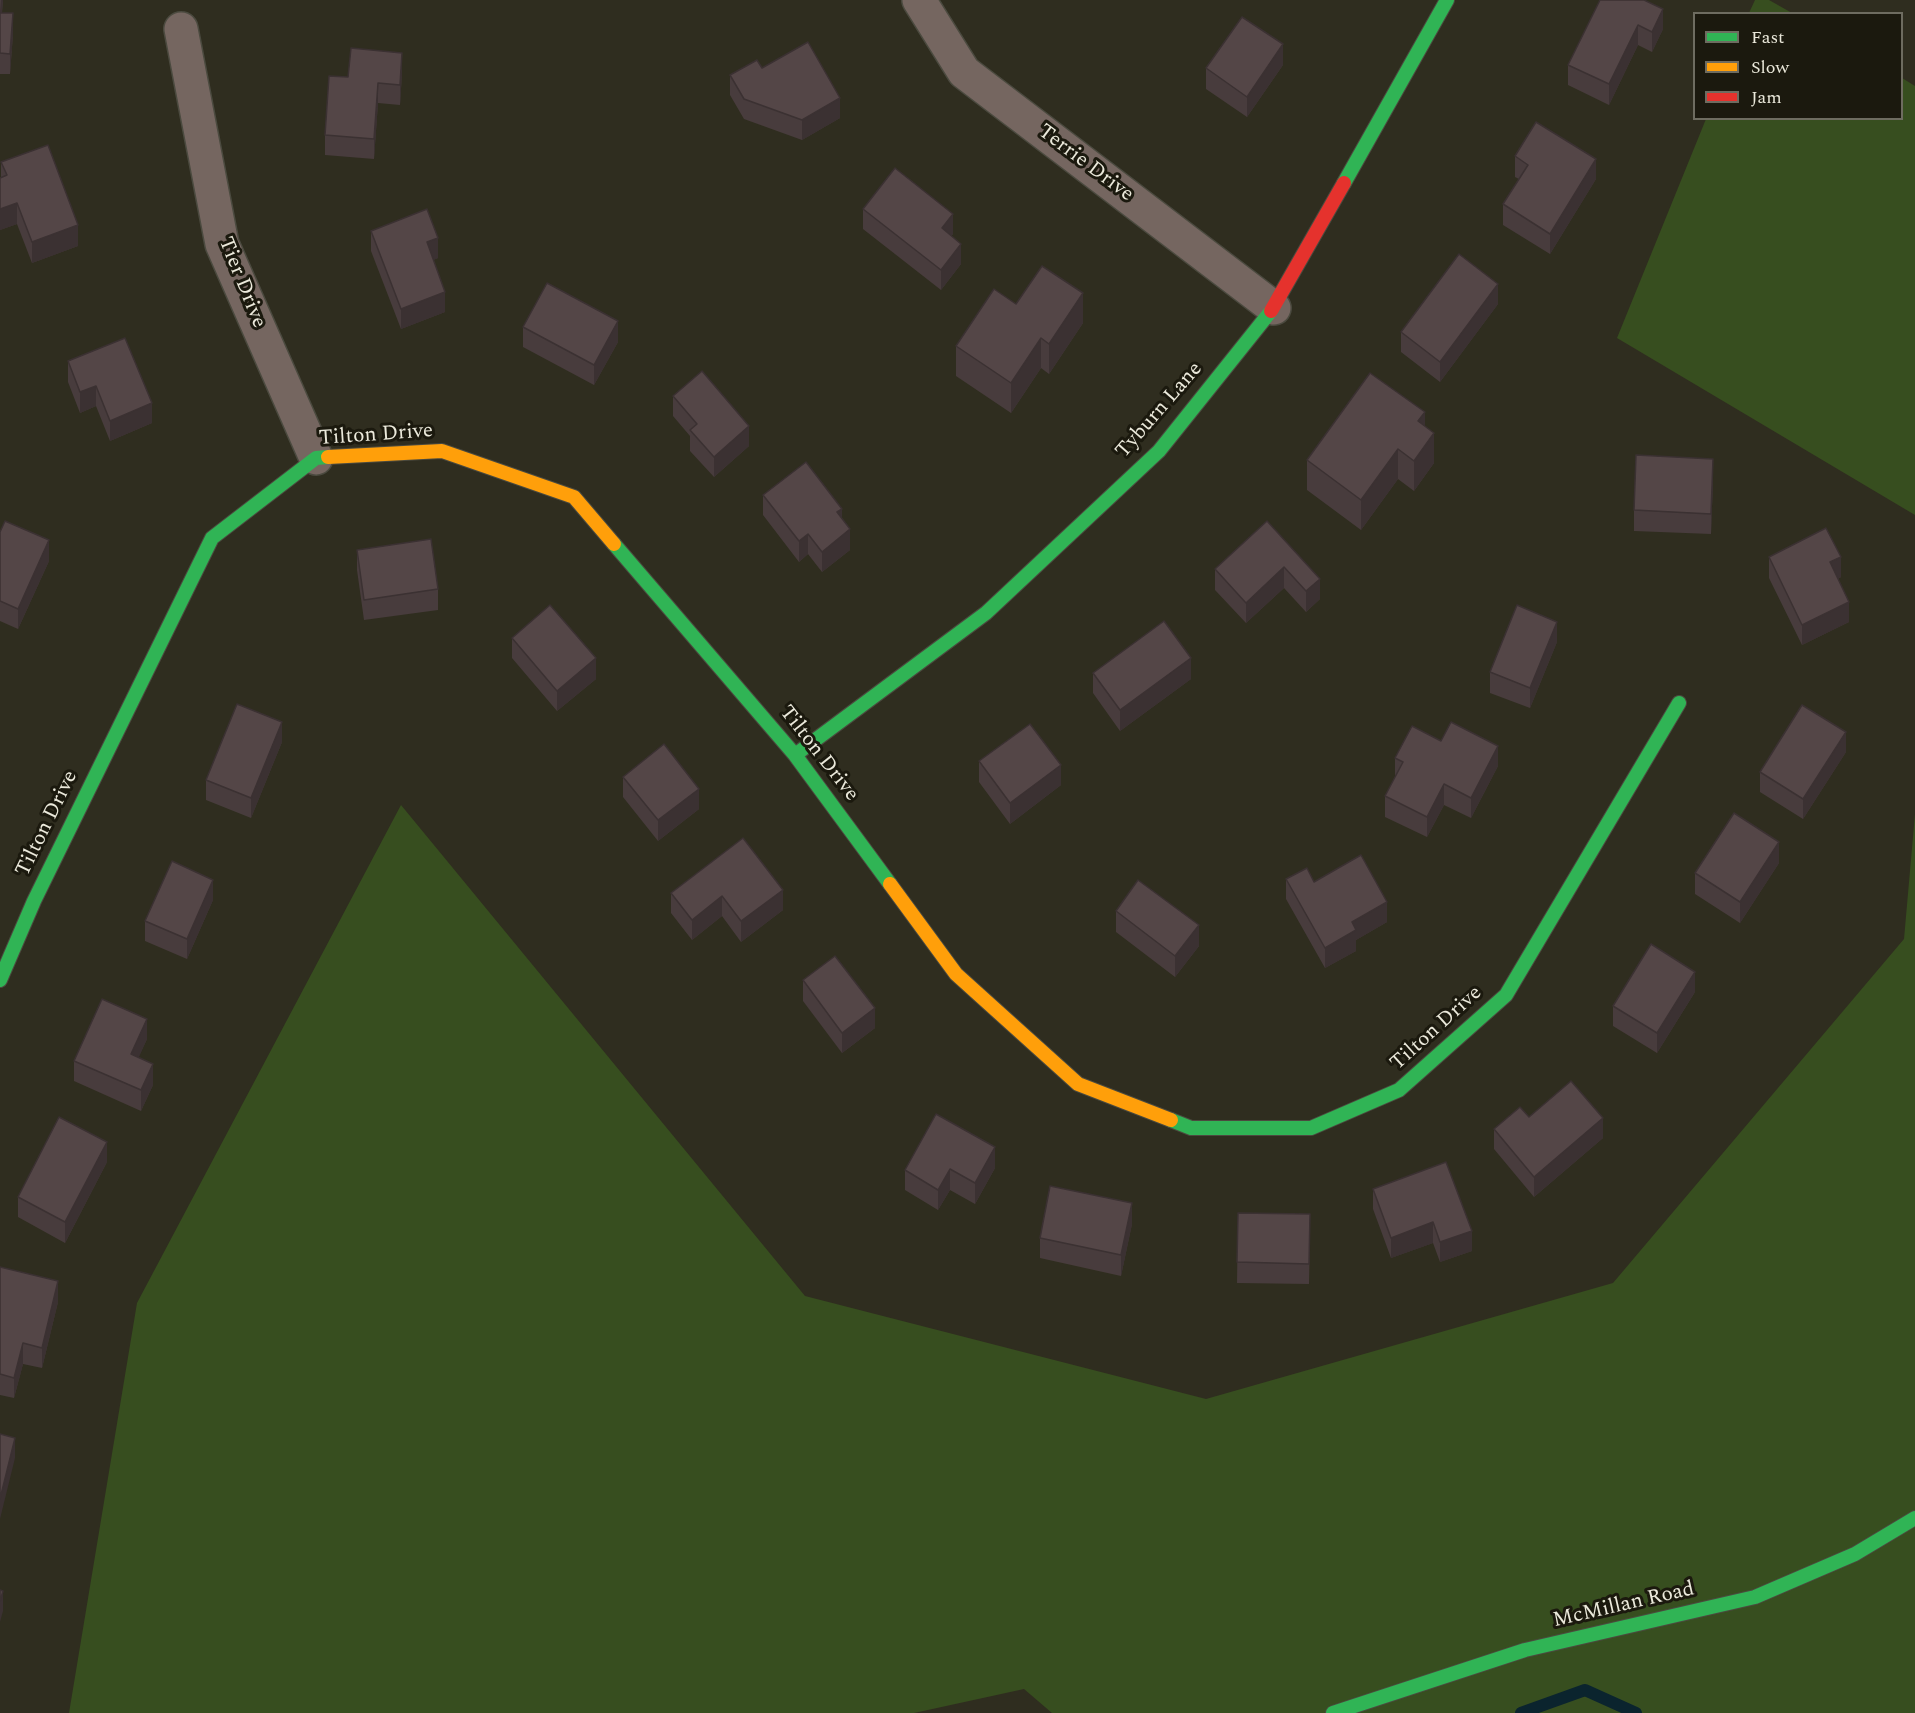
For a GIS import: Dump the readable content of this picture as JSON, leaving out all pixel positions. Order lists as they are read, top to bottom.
{
  "streets": {
    "street": [
      "Terrie Drive",
      "Tier Drive",
      "Tyburn Lane",
      "Tilton Drive",
      "McMillan Road"
    ]
  },
  "crossings": [
    ["Terrie Drive", "Tyburn Lane"],
    ["Tier Drive", "Tilton Drive"],
    ["Tyburn Lane", "Tilton Drive"]
  ],
  "legend": ["Fast", "Slow", "Jam"]
}
